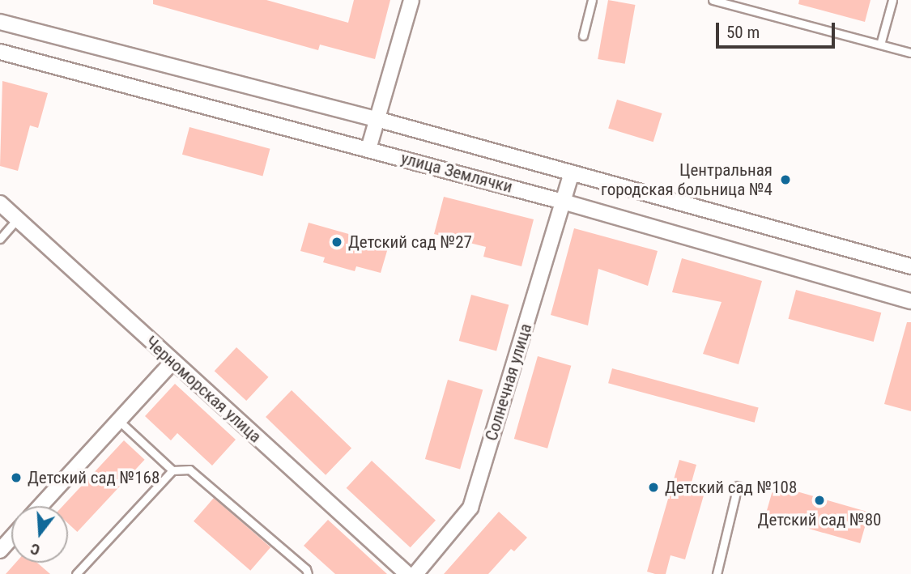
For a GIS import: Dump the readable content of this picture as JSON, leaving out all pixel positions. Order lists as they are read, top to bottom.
{
  "streets": {
    "street": ["улица Землячки", "Солнечная улица", "Черноморская улица"]
  },
  "crossings": [
    ["улица Землячки", "Солнечная улица"]
  ],
  "places": [
    "Центральная городская больница №4",
    "Детский сад №27",
    "Детский сад №168",
    "Детский сад №108",
    "Детский сад №80"
  ],
  "scale_bar": "50 m",
  "north": "bottom"
}
